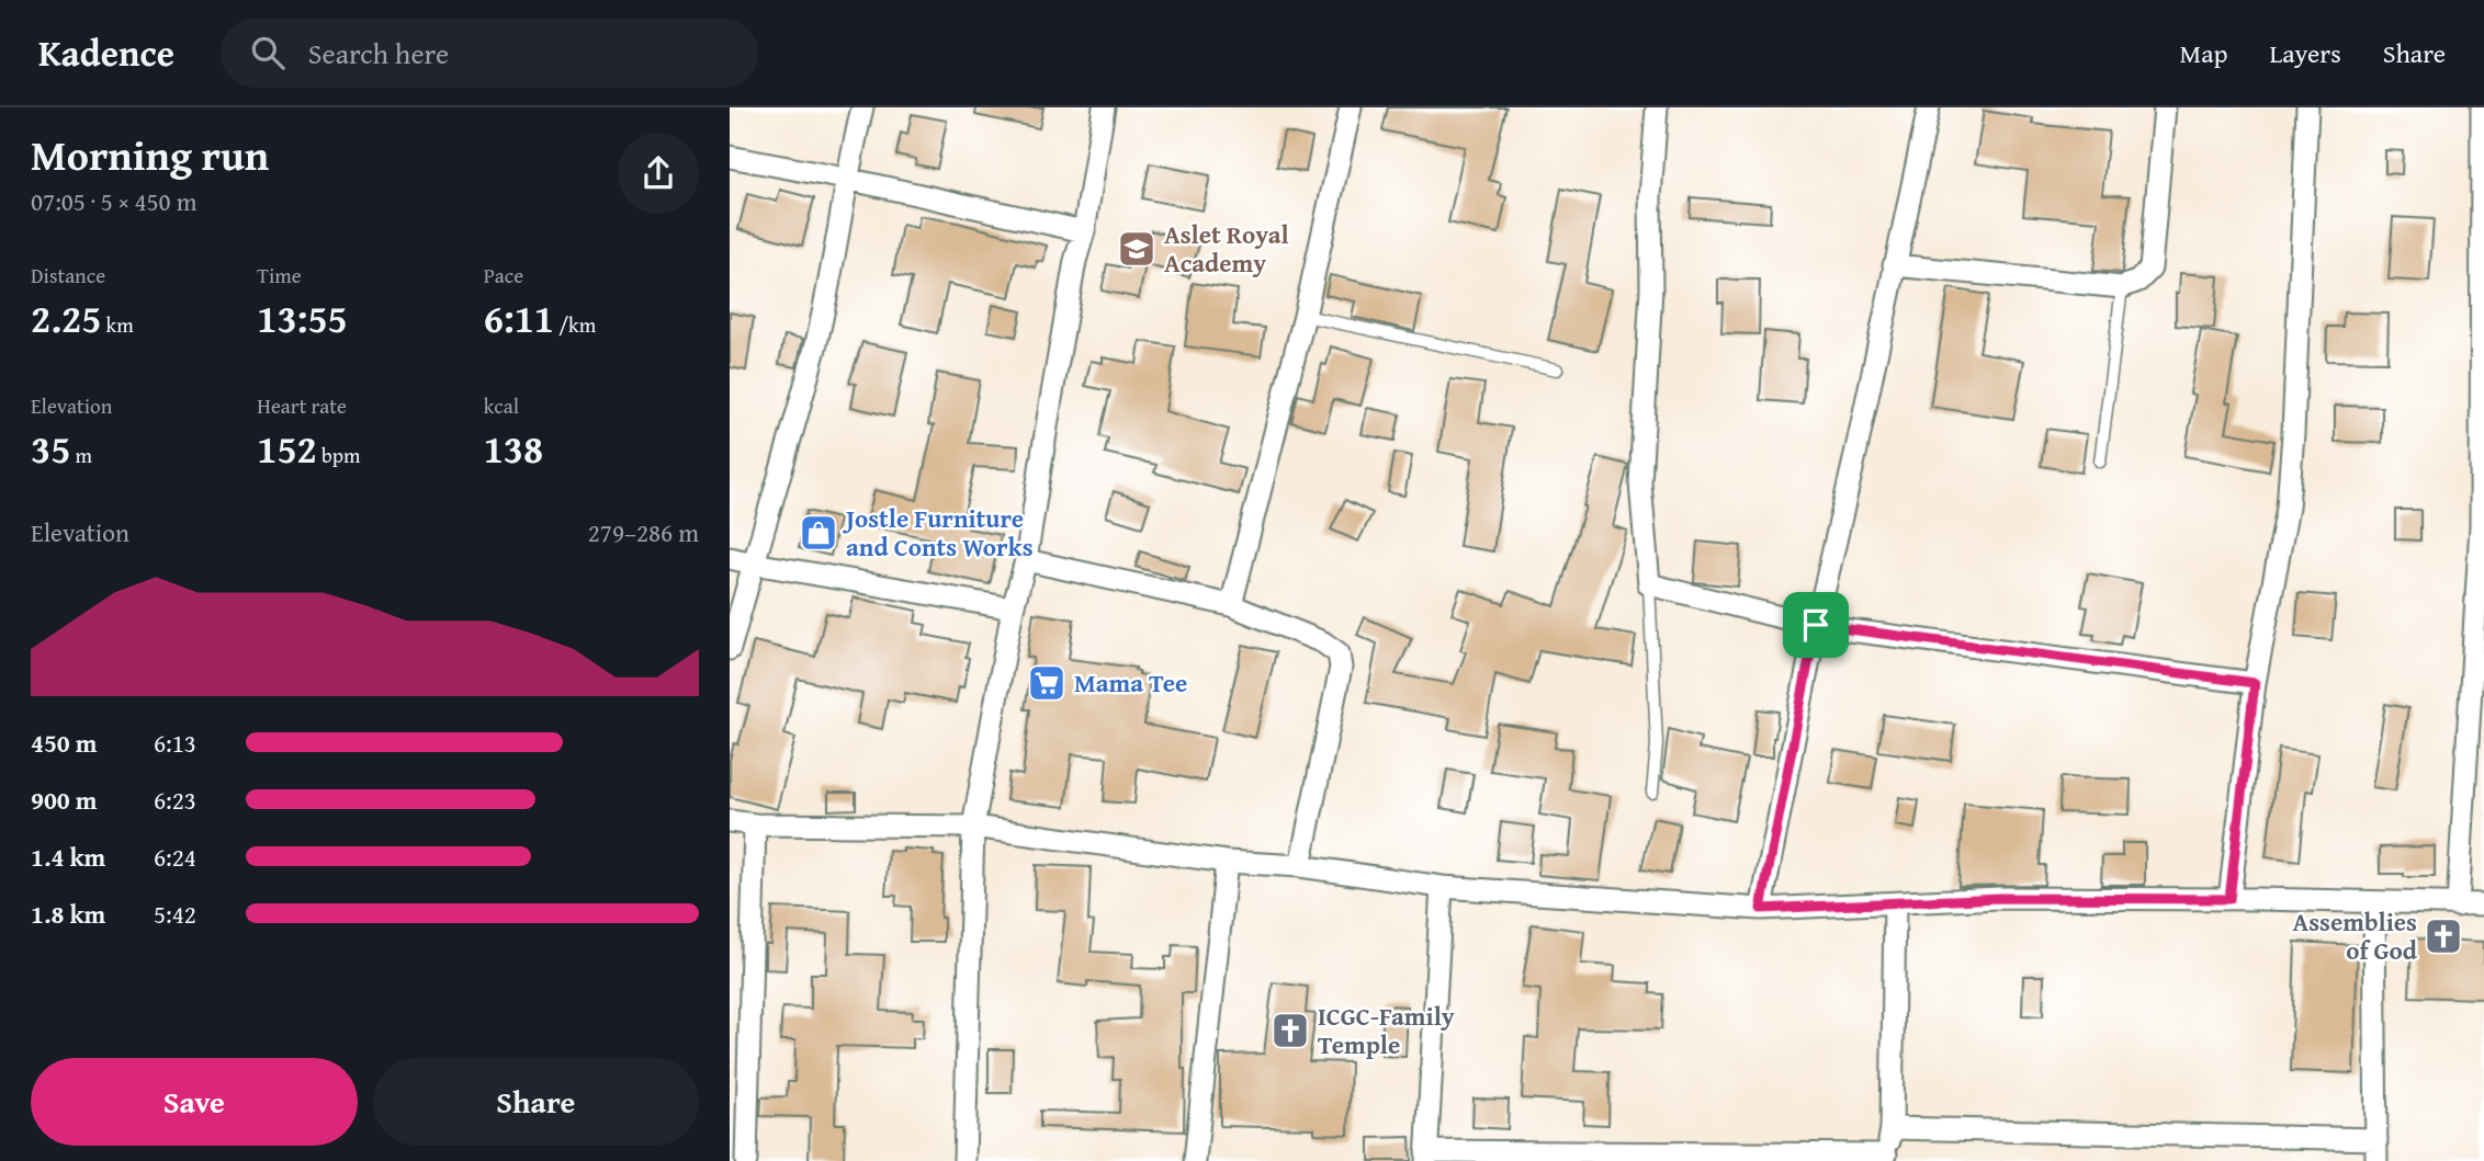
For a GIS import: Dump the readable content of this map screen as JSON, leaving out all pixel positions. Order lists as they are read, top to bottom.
{
  "places": {
    "school or university": ["Aslet Royal Academy"],
    "shop": ["Jostle Furniture and Conts Works"],
    "supermarket": ["Mama Tee"],
    "church": ["Assemblies of God", "ICGC-Family Temple"]
  },
  "page": {
    "header": "Kadence",
    "search": "Search here",
    "nav": ["Map", "Layers", "Share"],
    "heading": ["Morning run", "07:05 · 5 × 450 m"],
    "stats": [
      ["Distance", "2.25 km"],
      ["Time", "13:55"],
      ["Pace", "6:11 /km"],
      ["Elevation", "35 m"],
      ["Heart rate", "152 bpm"],
      ["kcal", "138"]
    ],
    "chart": ["Elevation", "279–286 m"],
    "list": [
      {
        "name": "450 m",
        "note": "6:13"
      },
      {
        "name": "900 m",
        "note": "6:23"
      },
      {
        "name": "1.4 km",
        "note": "6:24"
      },
      {
        "name": "1.8 km",
        "note": "5:42"
      }
    ],
    "buttons": ["Save", "Share"]
  }
}
